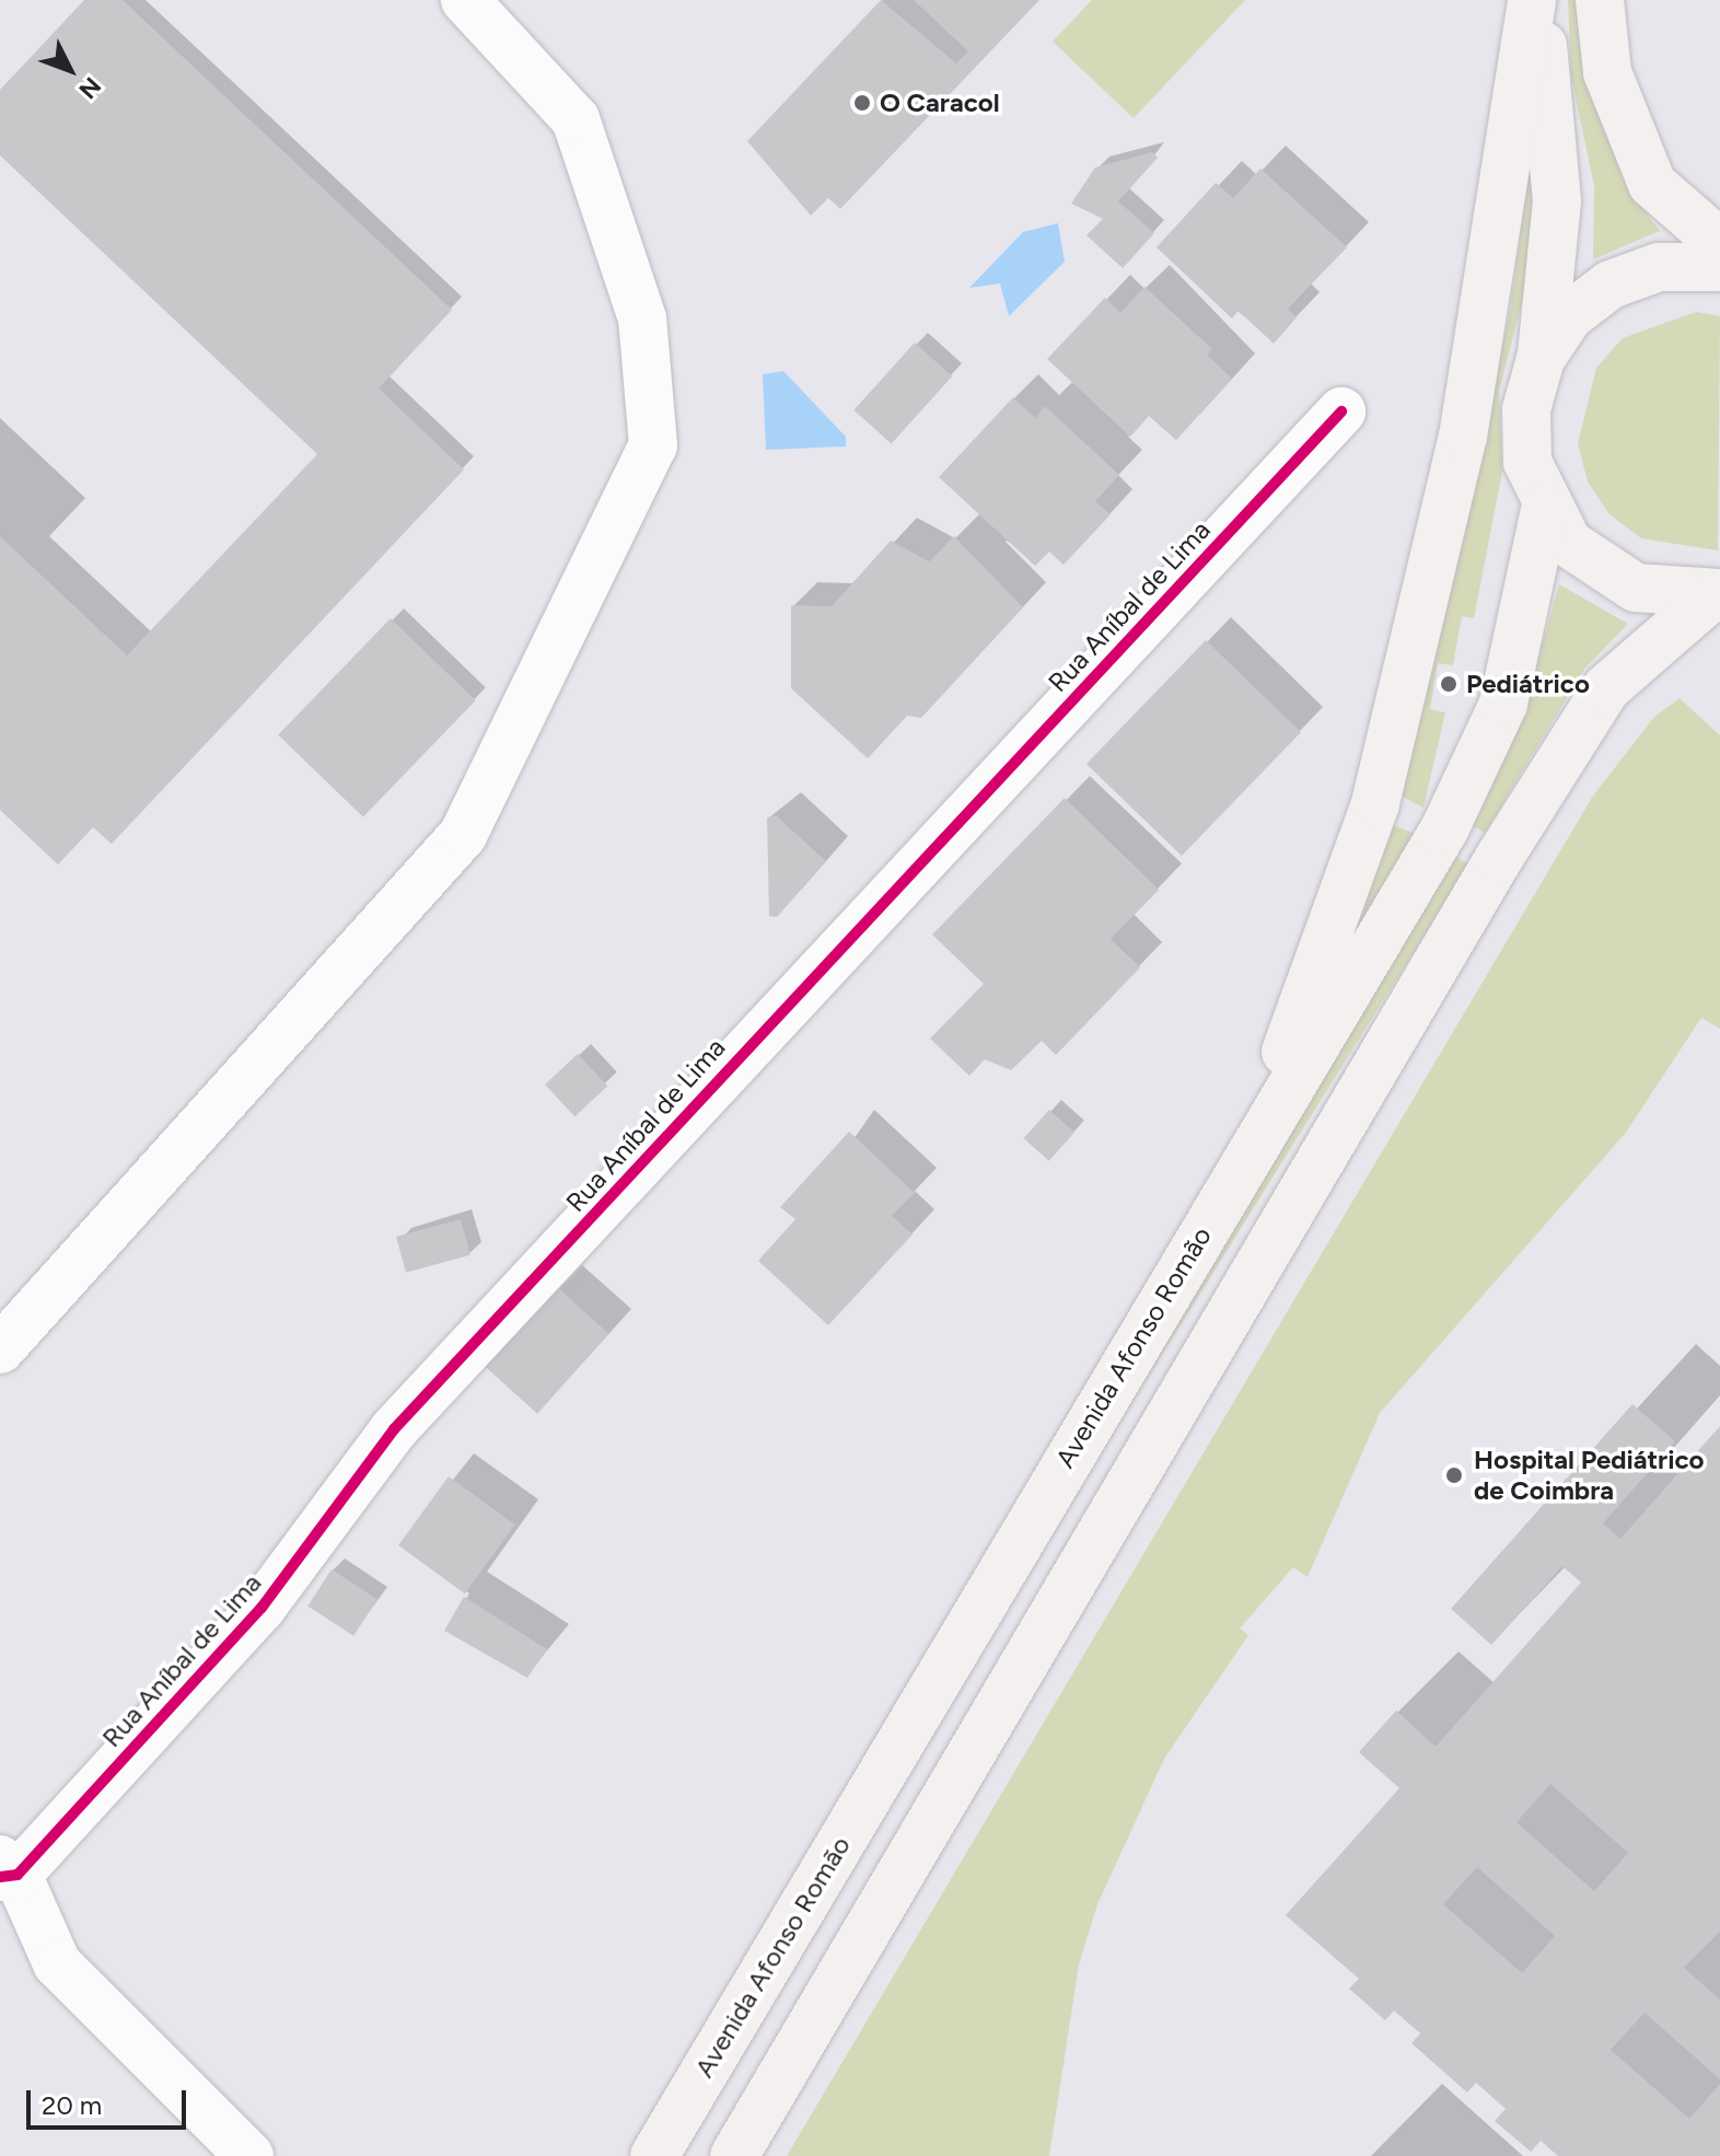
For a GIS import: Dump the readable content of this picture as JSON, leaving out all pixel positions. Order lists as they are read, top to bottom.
{
  "streets": {
    "main road": ["Avenida Afonso Romão"],
    "street": ["Rua Aníbal de Lima"]
  },
  "places": ["O Caracol", "Pediátrico", "Hospital Pediátrico de Coimbra"],
  "scale_bar": "20 m",
  "north": "bottom right"
}
